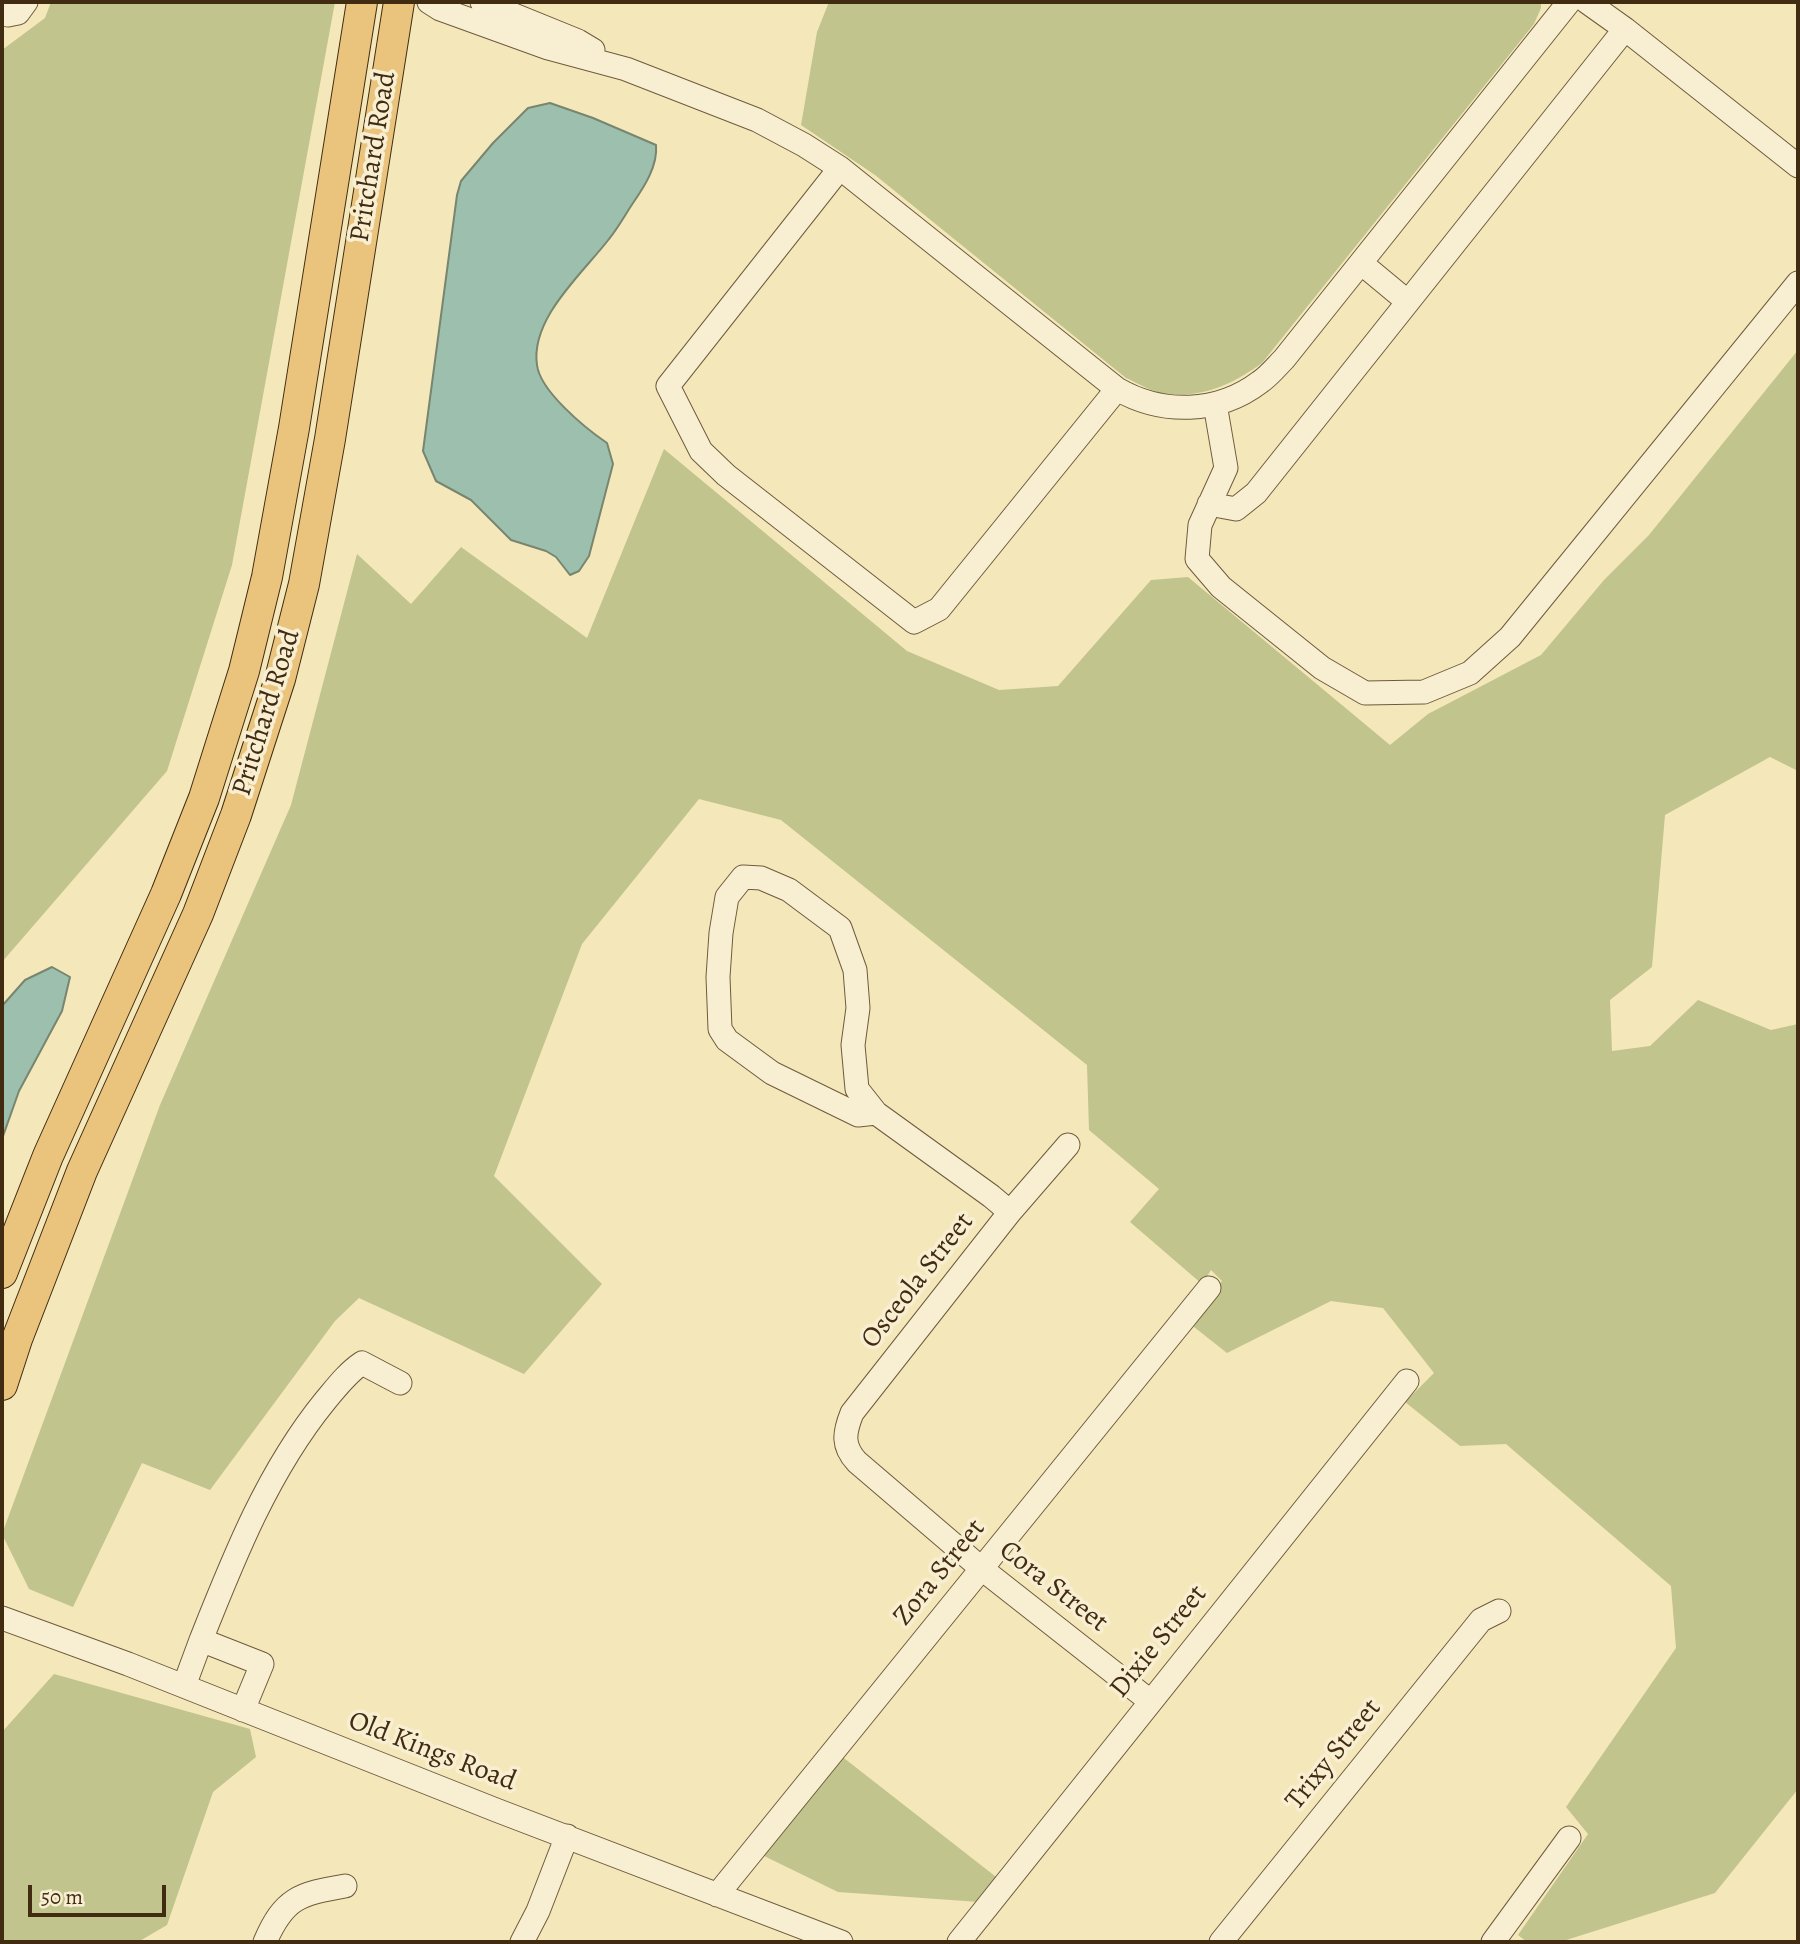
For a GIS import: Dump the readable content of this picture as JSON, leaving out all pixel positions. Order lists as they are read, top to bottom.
{
  "streets": {
    "main road": ["Pritchard Road"],
    "street": [
      "Osceola Street",
      "Zora Street",
      "Cora Street",
      "Dixie Street",
      "Old Kings Road",
      "Trixy Street"
    ]
  },
  "crossings": [
    ["Osceola Street", "Cora Street"],
    ["Zora Street", "Cora Street"],
    ["Zora Street", "Old Kings Road"],
    ["Cora Street", "Dixie Street"]
  ],
  "scale_bar": "50 m"
}
